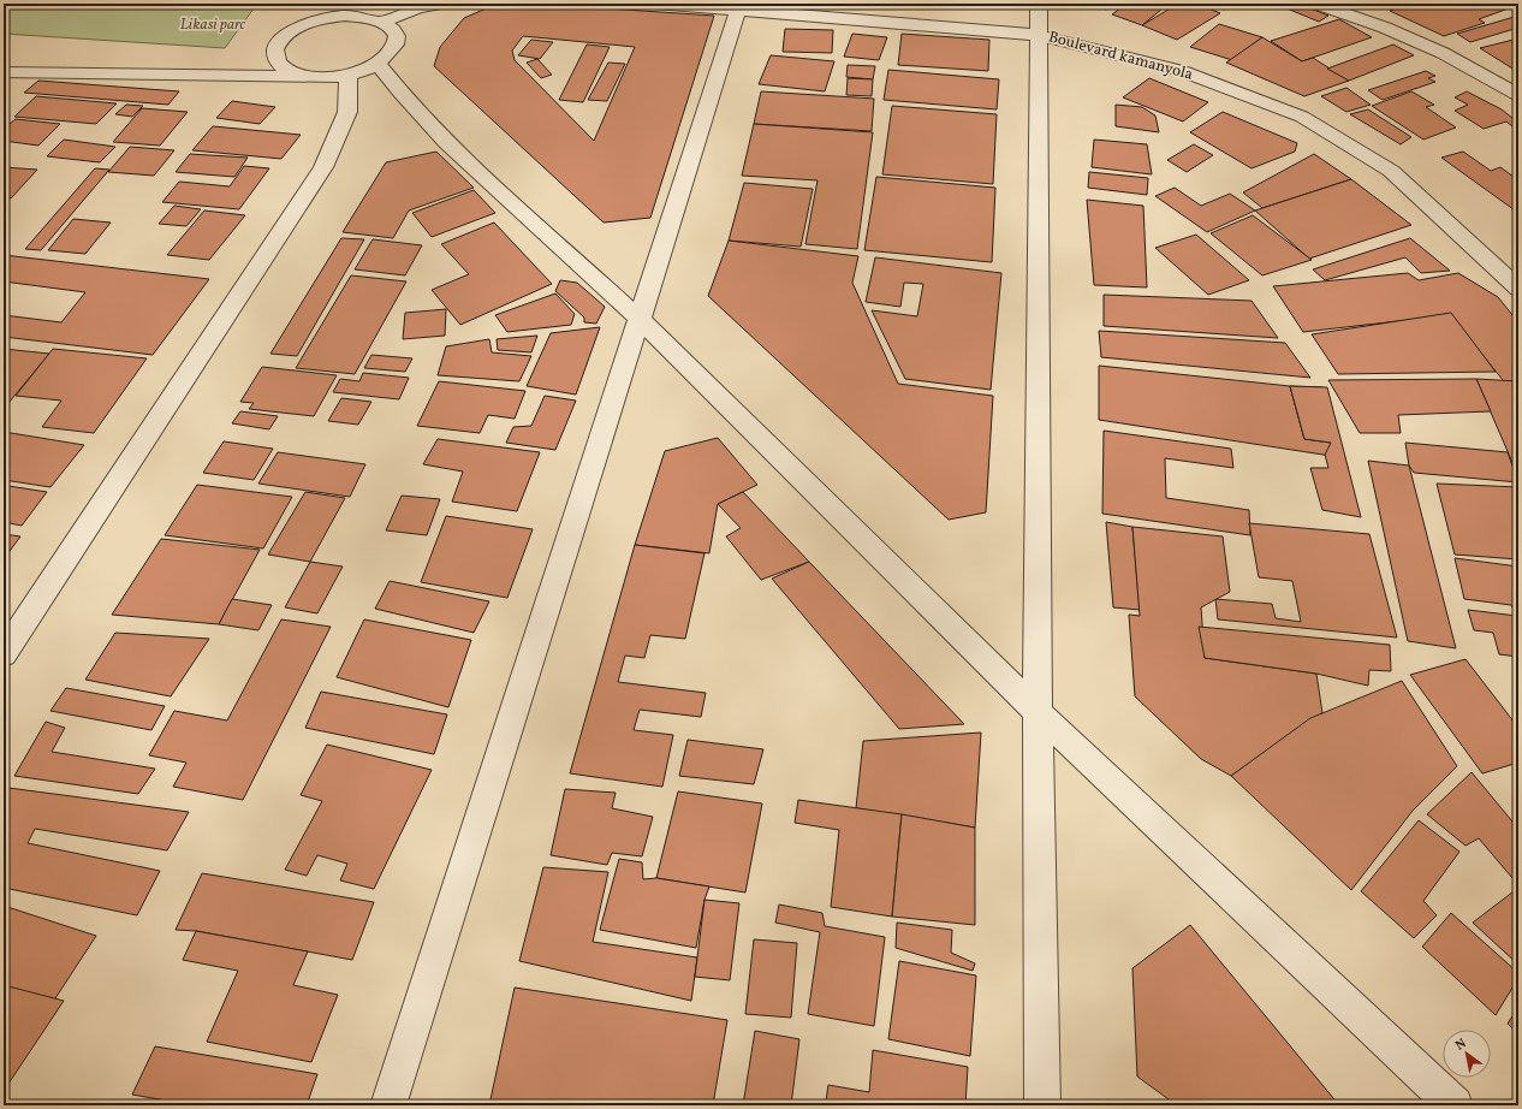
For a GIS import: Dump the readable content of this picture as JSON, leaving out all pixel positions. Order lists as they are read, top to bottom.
{
  "streets": {
    "street": ["Boulevard kamanyola"]
  },
  "parks": ["Likasi parc"],
  "north": "top left"
}
